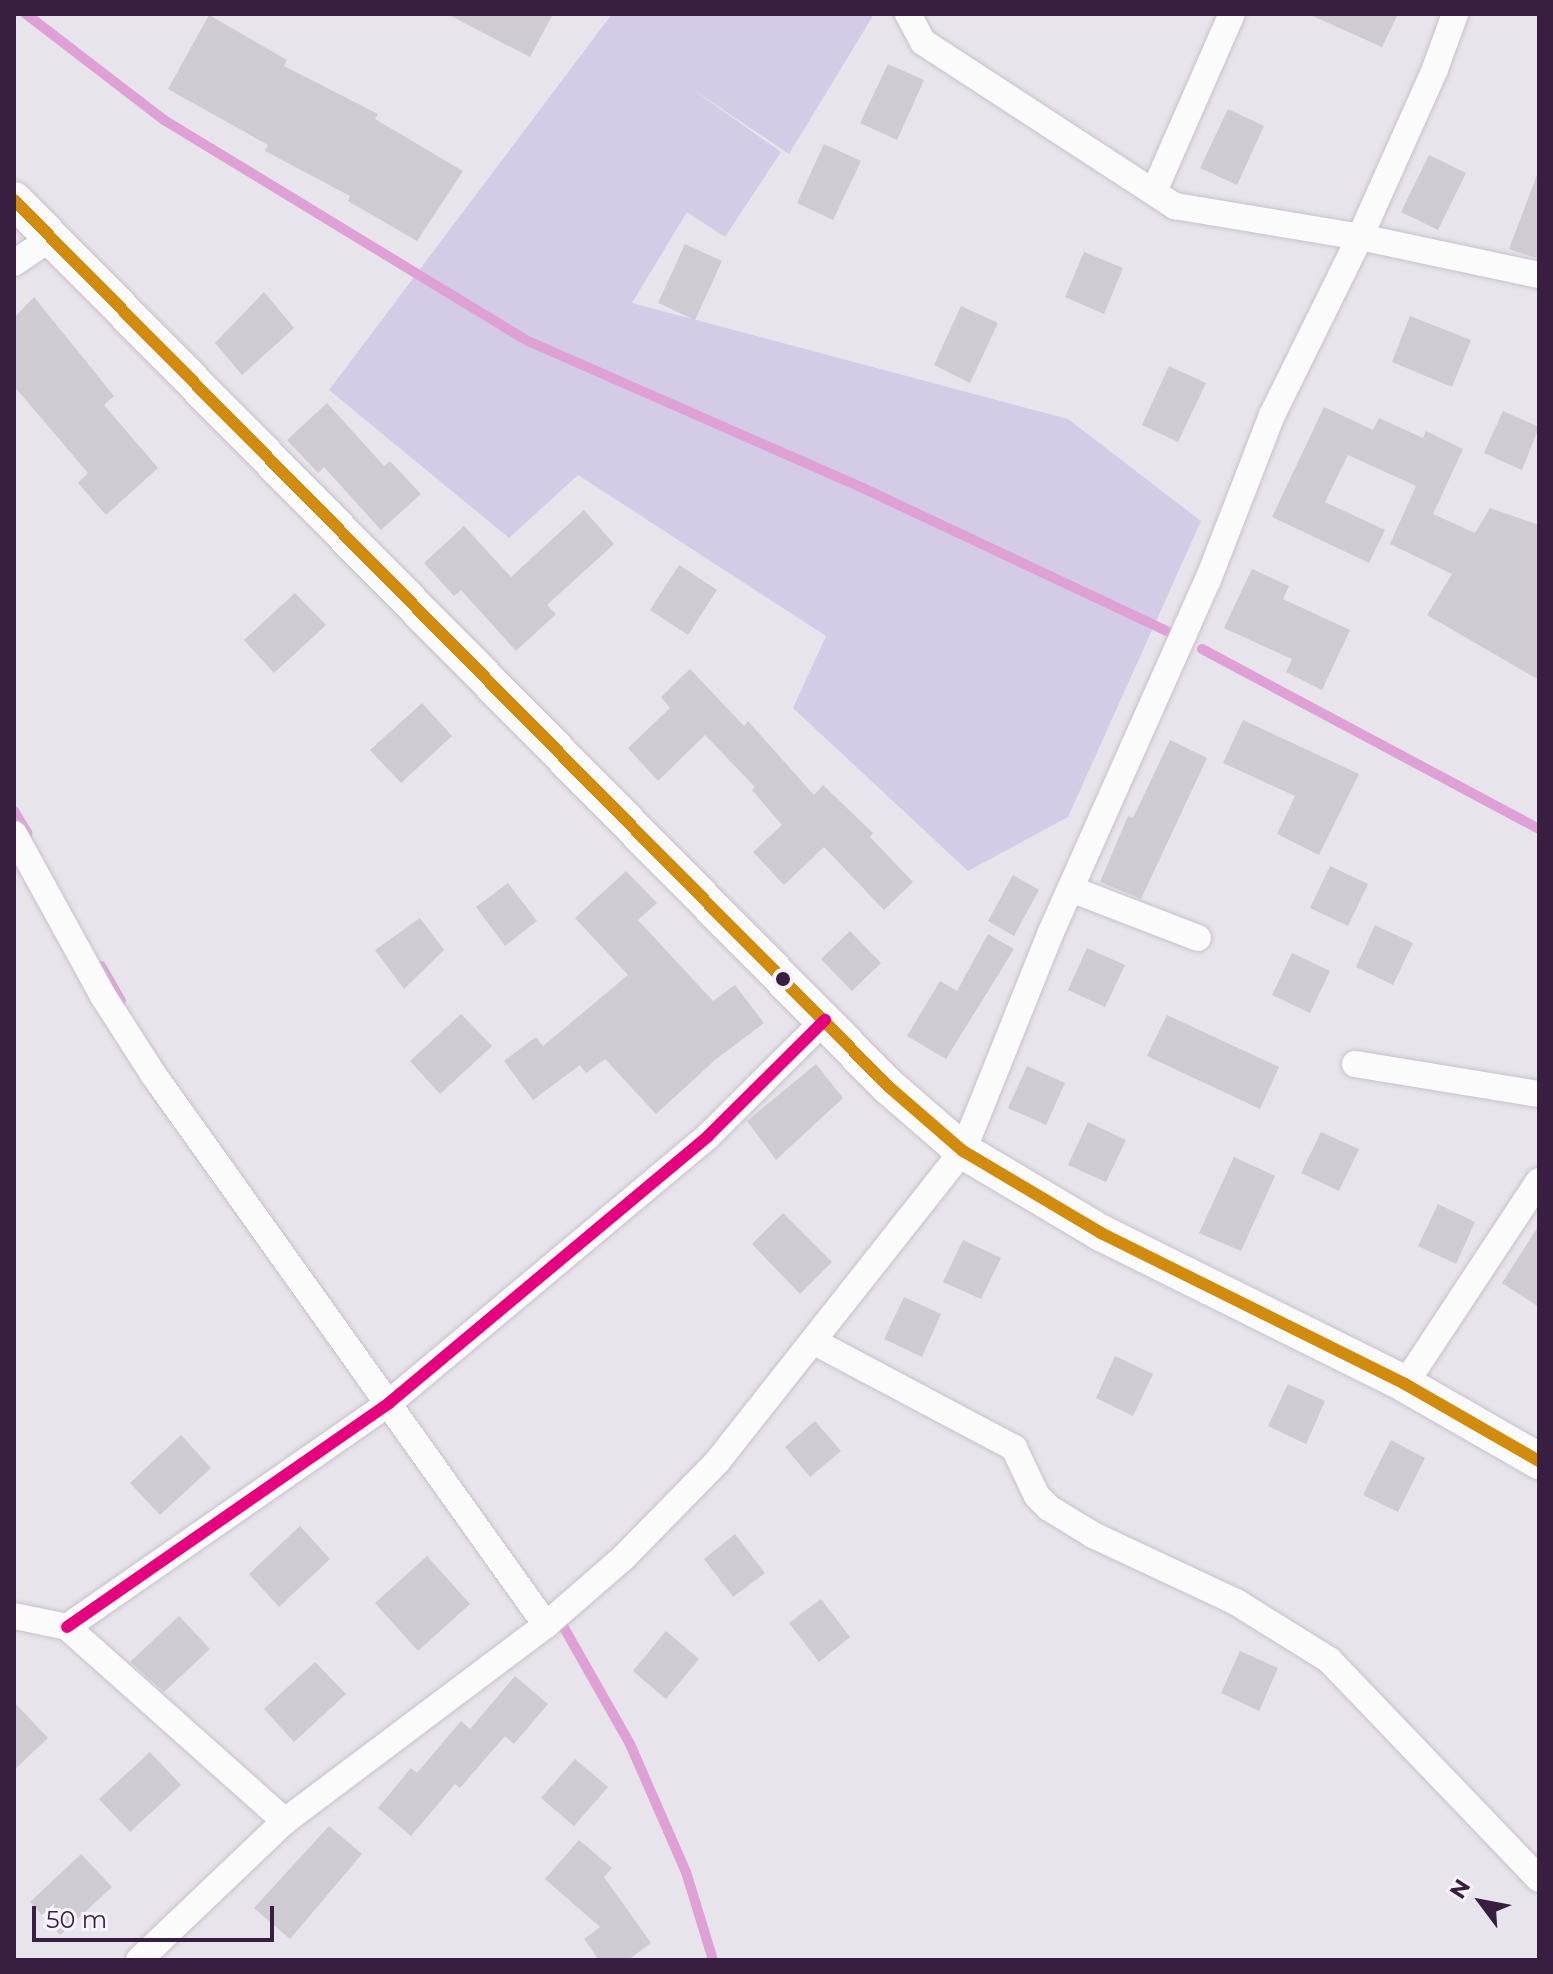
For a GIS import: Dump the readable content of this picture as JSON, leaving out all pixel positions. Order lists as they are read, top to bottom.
{
  "scale_bar": "50 m",
  "north": "top left"
}
